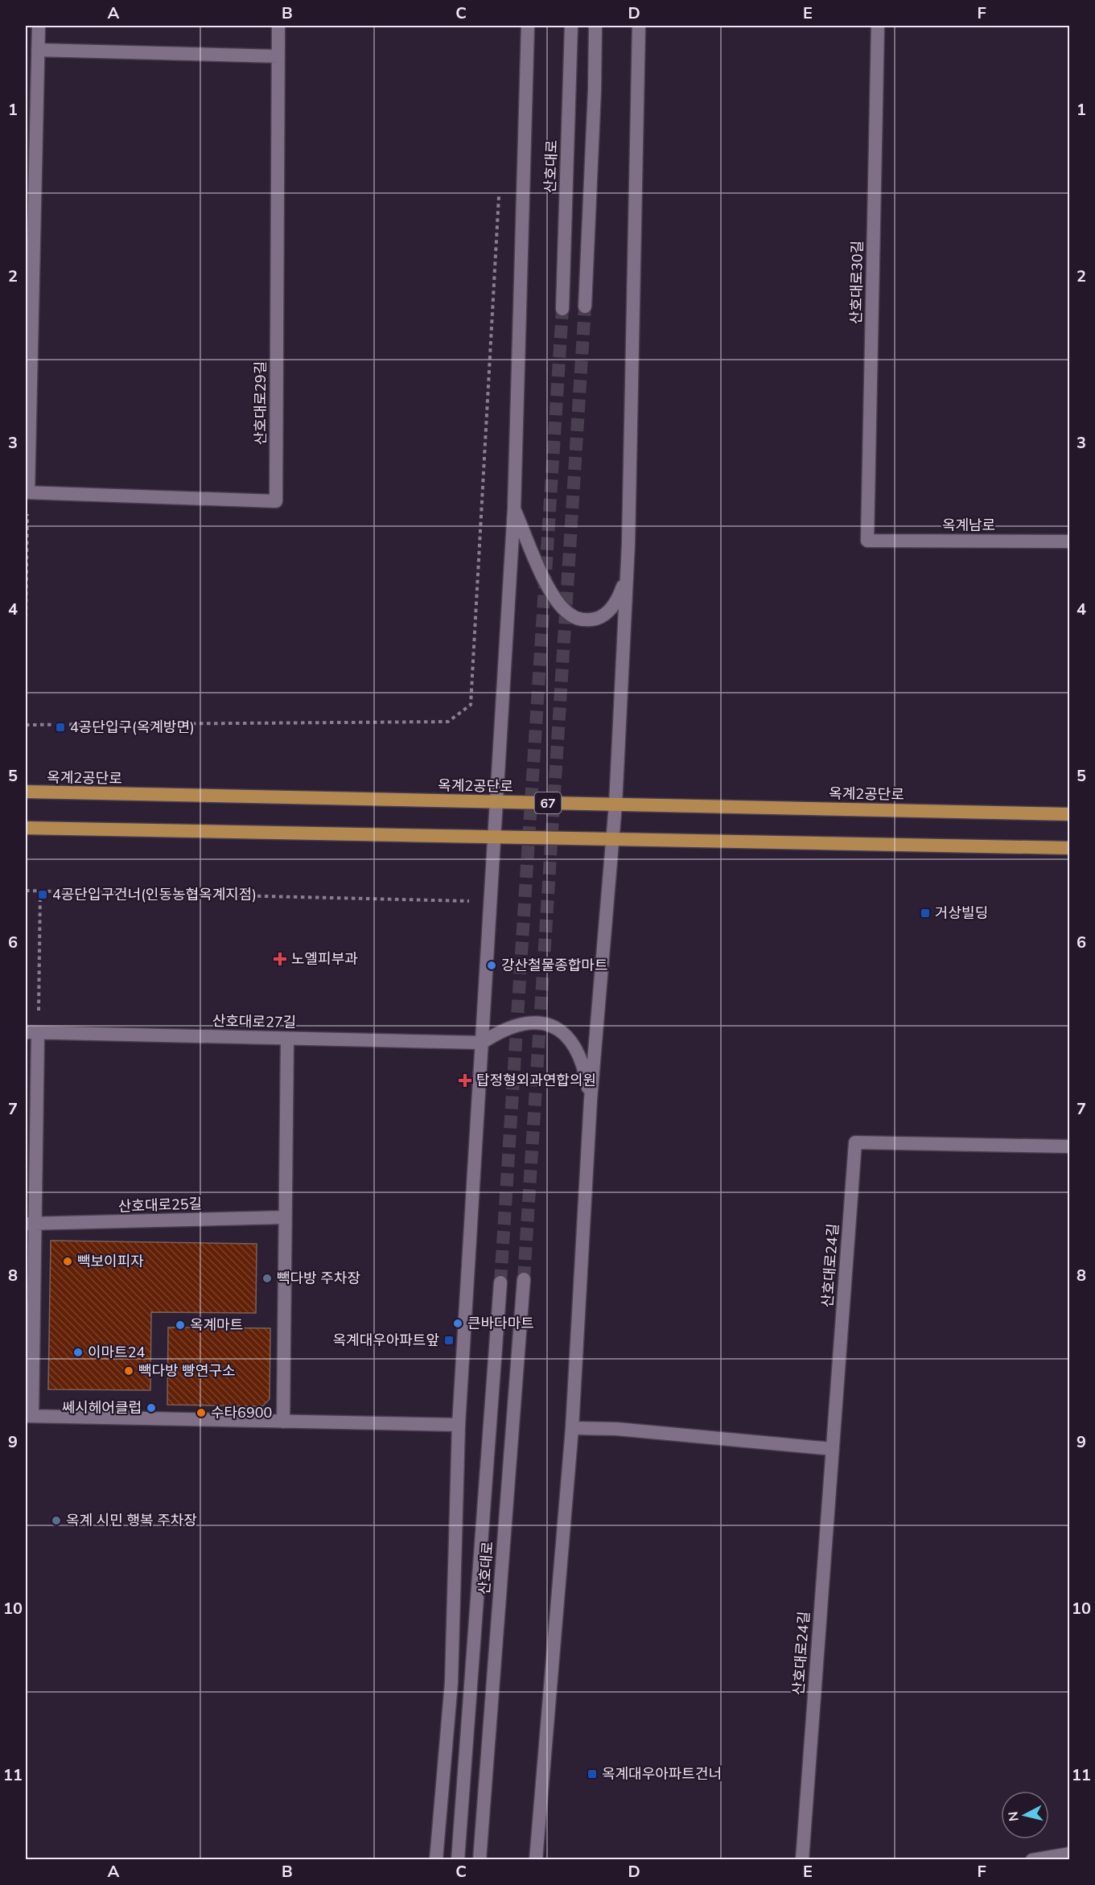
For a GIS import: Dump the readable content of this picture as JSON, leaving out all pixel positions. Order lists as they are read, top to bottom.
{
  "streets": {
    "main road": ["옥계2공단로", "67"],
    "street": [
      "산호대로",
      "산호대로30길",
      "산호대로29길",
      "옥계남로",
      "산호대로27길",
      "산호대로25길",
      "산호대로24길"
    ]
  },
  "crossings": [
    ["산호대로30길", "옥계남로"]
  ],
  "places": {
    "transit": [
      "4공단입구(옥계방면)",
      "4공단입구건너(인동농협옥계지점)",
      "거상빌딩",
      "옥계대우아파트앞",
      "옥계대우아파트건너"
    ],
    "health": ["노엘피부과", "탑정형외과연합의원"],
    "other": [
      "강산철물종합마트",
      "빽보이피자",
      "빽다방 주차장",
      "큰바다마트",
      "옥계마트",
      "이마트24",
      "빽다방 빵연구소",
      "쎄시헤어클럽",
      "수타6900",
      "옥계 시민 행복 주차장"
    ]
  },
  "north": "left",
  "grid": {
    "columns": [
      "A",
      "B",
      "C",
      "D",
      "E",
      "F"
    ],
    "rows": [
      "1",
      "2",
      "3",
      "4",
      "5",
      "6",
      "7",
      "8",
      "9",
      "10",
      "11"
    ]
  }
}
